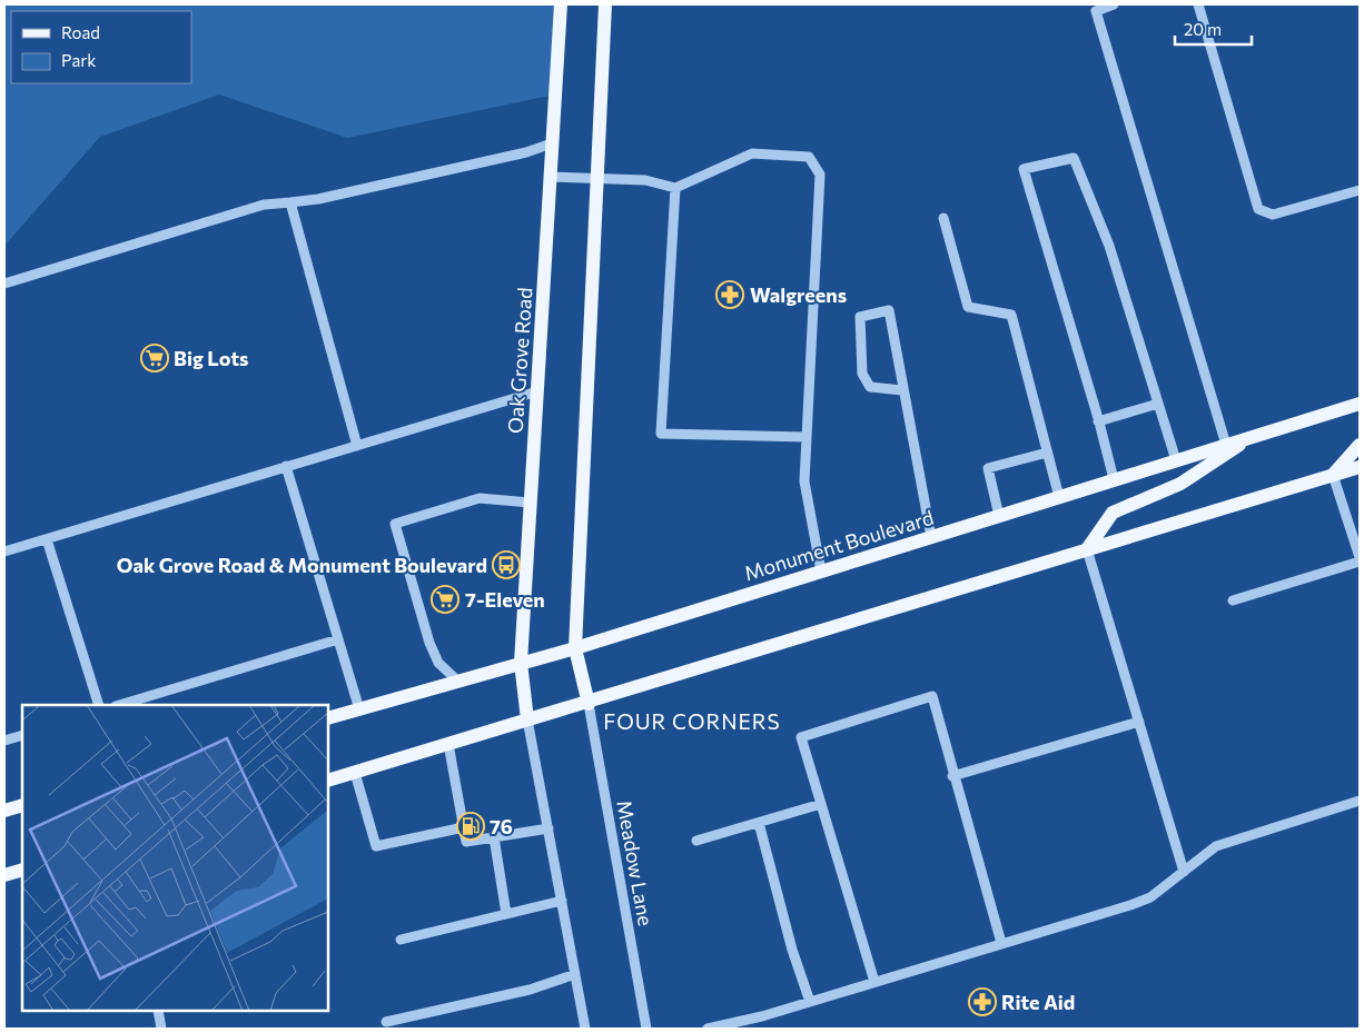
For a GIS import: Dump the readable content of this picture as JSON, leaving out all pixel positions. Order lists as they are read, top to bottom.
{
  "streets": {
    "main road": ["Oak Grove Road", "Monument Boulevard"],
    "street": ["Meadow Lane"]
  },
  "crossings": [
    ["Oak Grove Road", "Monument Boulevard"]
  ],
  "districts": ["FOUR CORNERS"],
  "places": {
    "pharmacy": ["Walgreens", "Rite Aid"],
    "supermarket": ["Big Lots", "7-Eleven"],
    "bus stop": ["Oak Grove Road & Monument Boulevard"],
    "fuel station": ["76"]
  },
  "legend": ["Road", "Park"],
  "scale_bar": "20 m"
}
